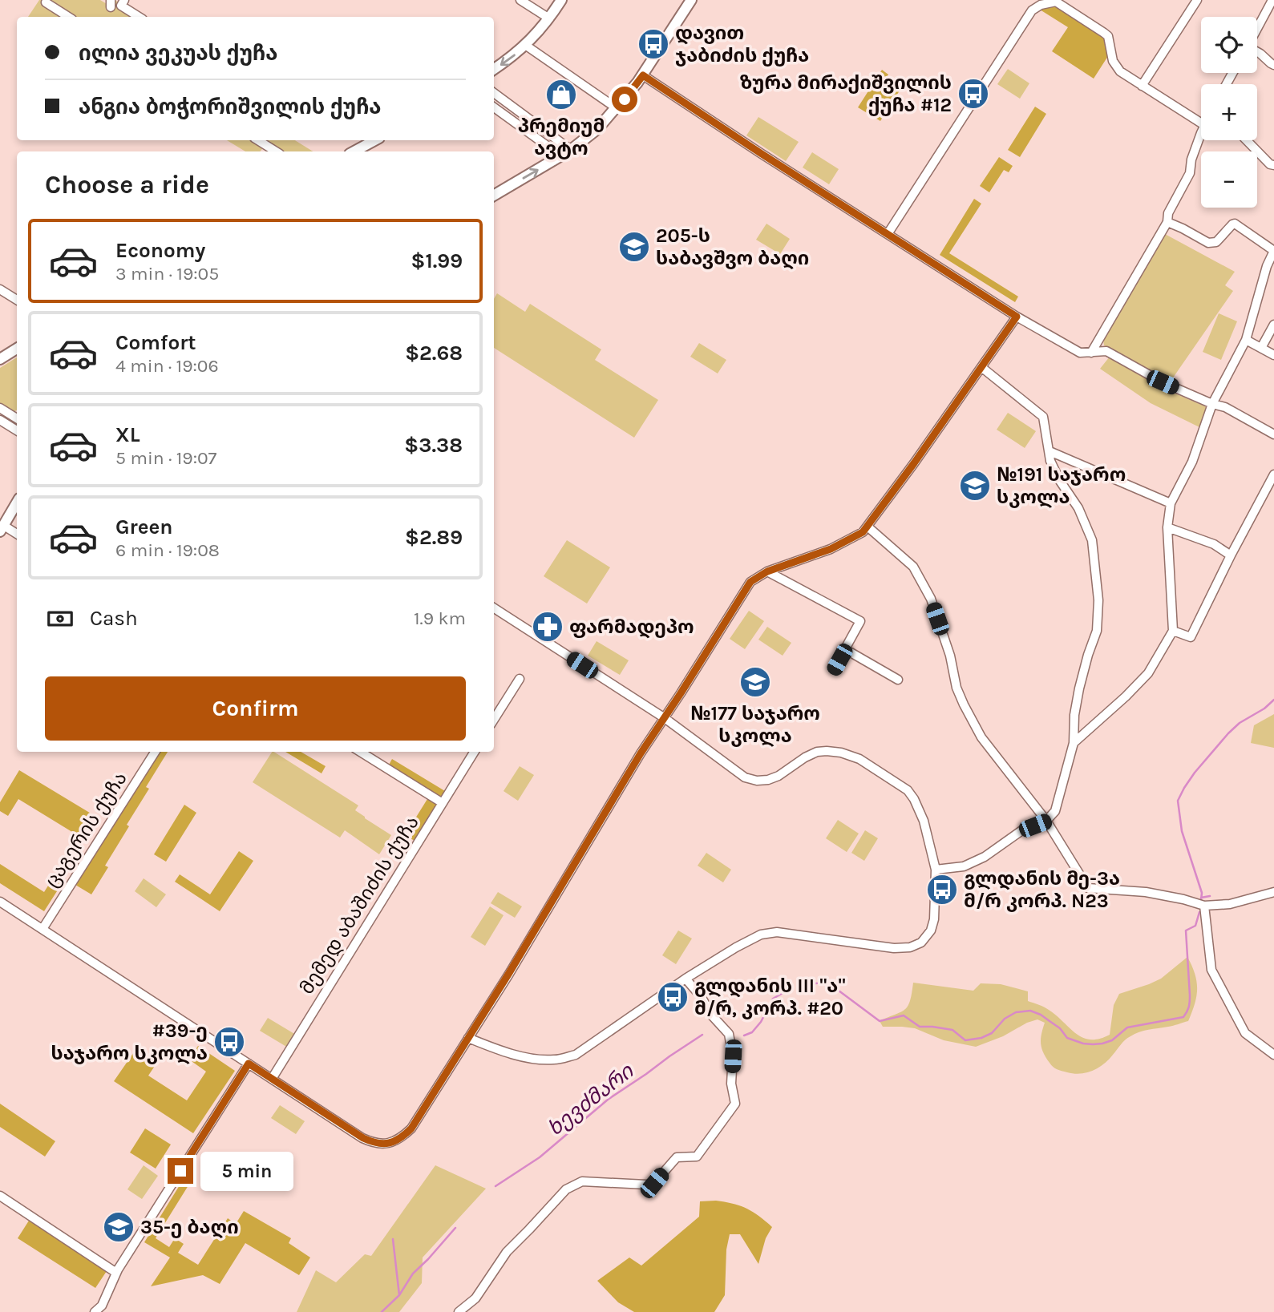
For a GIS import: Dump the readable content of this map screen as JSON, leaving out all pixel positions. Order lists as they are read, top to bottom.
{
  "streets": {
    "street": ["ცაგერის ქუჩა", "მემედ აბაშიძის ქუჩა"]
  },
  "water": ["ხევძმარი"],
  "places": {
    "bus stop": [
      "დავით ჯაბიძის ქუჩა",
      "ზურა მირაქიშვილის ქუჩა #12",
      "გლდანის მე-3ა მ/რ კორპ. N23",
      "გლდანის III \"ა\" მ/რ, კორპ. #20",
      "#39-ე საჯარო სკოლა"
    ],
    "shop": ["პრემიუმ ავტო"],
    "school or university": [
      "205-ს საბავშვო ბაღი",
      "№191 საჯარო სკოლა",
      "№177 საჯარო სკოლა",
      "35-ე ბაღი"
    ],
    "pharmacy": ["ფარმადეპო"]
  },
  "page": {
    "map_buttons": ["+", "−"],
    "banner": ["ილია ვეკუას ქუჩა", "ანგია ბოჭორიშვილის ქუჩა"],
    "heading": "Choose a ride",
    "list": [
      {
        "name": "Economy",
        "note": "3 min · 19:05",
        "value": "$1.99"
      },
      {
        "name": "Comfort",
        "note": "4 min · 19:06",
        "value": "$2.68"
      },
      {
        "name": "XL",
        "note": "5 min · 19:07",
        "value": "$3.38"
      },
      {
        "name": "Green",
        "note": "6 min · 19:08",
        "value": "$2.89"
      }
    ],
    "pay": ["Cash", "1.9 km"],
    "buttons": "Confirm",
    "bubble": "5 min"
  }
}
